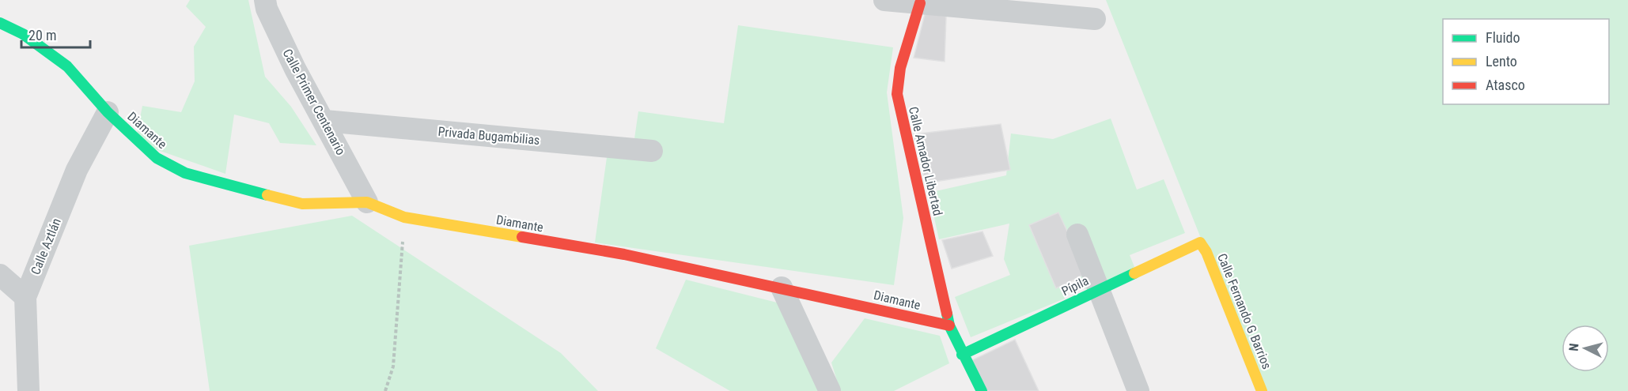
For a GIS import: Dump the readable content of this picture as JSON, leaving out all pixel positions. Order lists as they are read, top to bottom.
{
  "streets": {
    "street": [
      "Calle Primer Centenario",
      "Diamante",
      "Privada Bugambilias",
      "Calle Amador Libertad",
      "Calle Aztlán",
      "Pípila",
      "Calle Fernando G Barrios"
    ]
  },
  "crossings": [
    ["Calle Primer Centenario", "Diamante"],
    ["Calle Primer Centenario", "Privada Bugambilias"],
    ["Diamante", "Calle Amador Libertad"],
    ["Diamante", "Calle Aztlán"],
    ["Calle Amador Libertad", "Pípila"],
    ["Pípila", "Calle Fernando G Barrios"]
  ],
  "legend": ["Fluido", "Lento", "Atasco"],
  "scale_bar": "20 m",
  "north": "left"
}
